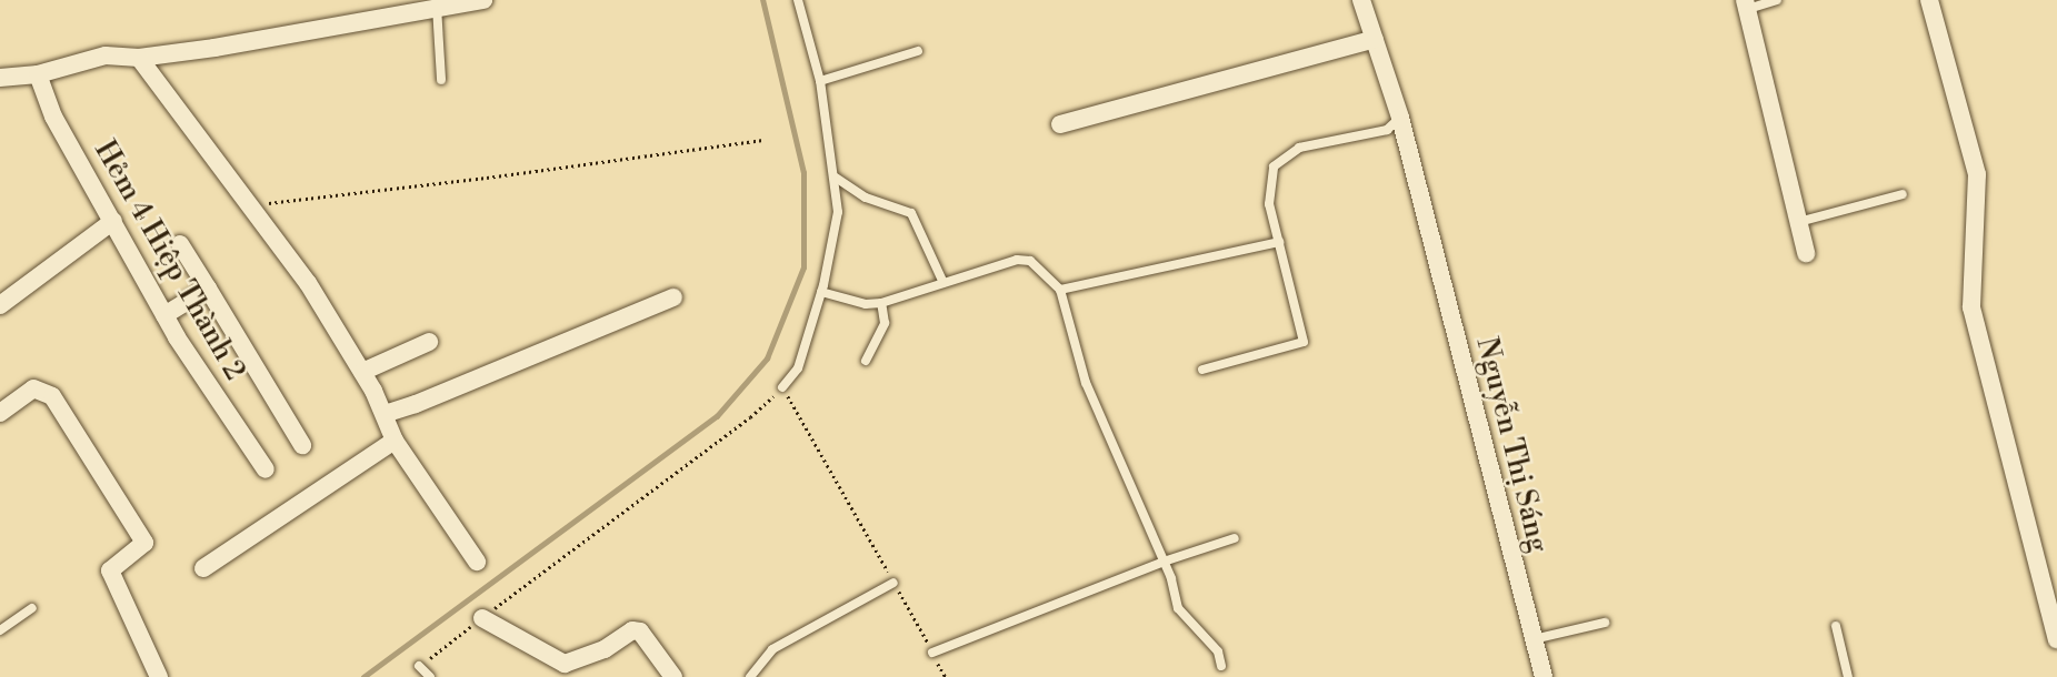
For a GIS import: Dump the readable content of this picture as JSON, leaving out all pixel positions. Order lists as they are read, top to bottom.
{
  "streets": {
    "street": ["Hẻm 4 Hiệp Thành 2", "Nguyễn Thị Sáng"]
  }
}
